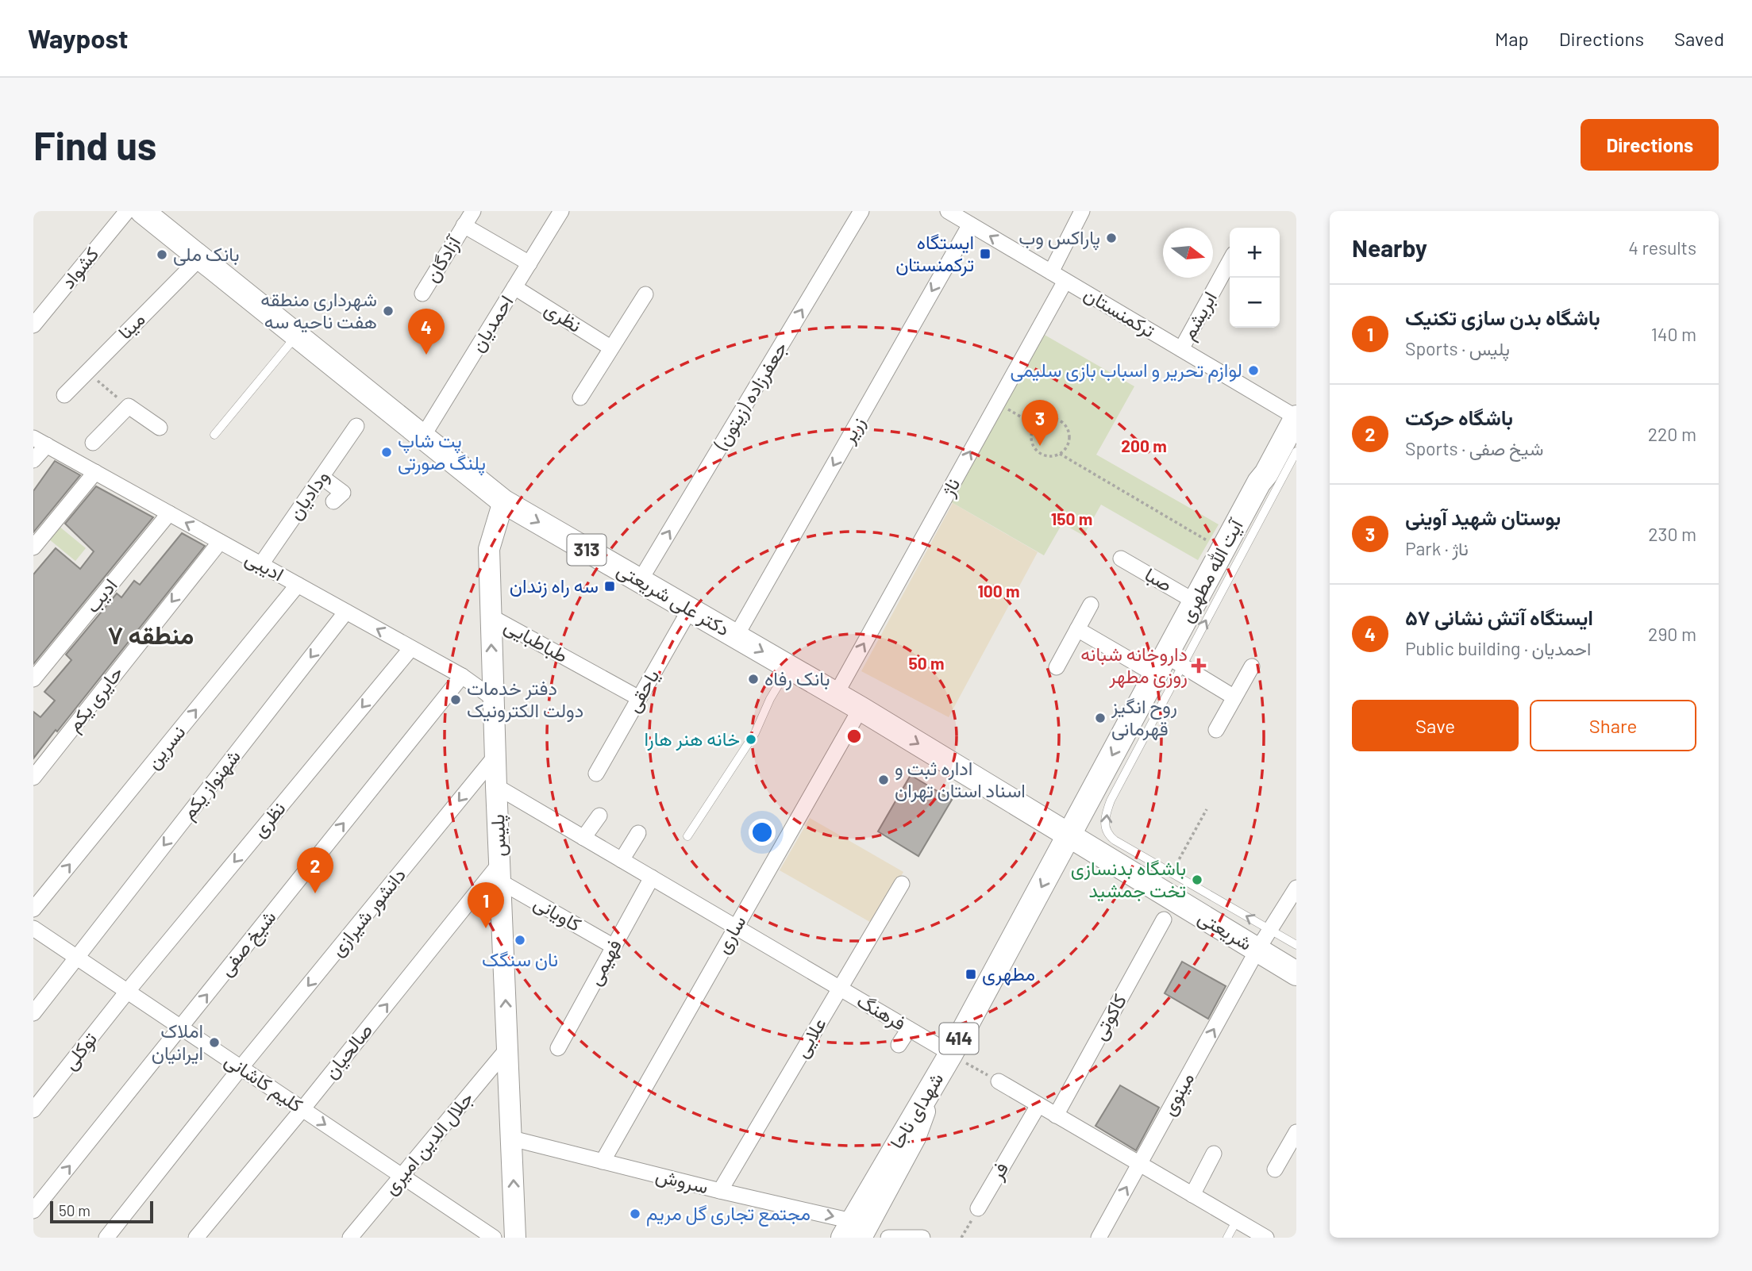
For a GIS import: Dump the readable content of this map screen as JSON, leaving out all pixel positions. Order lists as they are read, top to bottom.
{
  "streets": {
    "main road": [
      "313",
      "آیت الله مطهری",
      "دکتر علی شریعتی",
      "پلیس",
      "شریعتی",
      "414",
      "شهدای ناجا"
    ],
    "street": [
      "آزادگان",
      "کشواد",
      "ترکمنستان",
      "ابریشم",
      "نظری",
      "احمدیان",
      "مینا",
      "جعفرزاده (زیتون)",
      "زریر",
      "ناژ",
      "ودادیان",
      "ادیبی",
      "صبا",
      "ادیب",
      "طباطبایی",
      "یاحقی",
      "حایری یکم",
      "نسرین",
      "شهنواز یکم",
      "دانشور شیرازی",
      "کاویانی",
      "ساری",
      "شیخ صفی",
      "فهیمی",
      "فرهنگ",
      "کاکوتی",
      "علایی",
      "توکلی",
      "صالحیان",
      "کلیم کاشانی",
      "مینوی",
      "جلال الدین امیری",
      "فر",
      "سروش"
    ]
  },
  "crossings": [
    ["آزادگان", "احمدیان"],
    ["ترکمنستان", "ابریشم"],
    ["ترکمنستان", "زریر"],
    ["ترکمنستان", "ناژ"],
    ["ترکمنستان", "آیت الله مطهری"],
    ["نظری", "احمدیان"],
    ["نظری", "ادیبی"],
    ["نظری", "توکلی"],
    ["نظری", "کلیم کاشانی"],
    ["احمدیان", "دکتر علی شریعتی"],
    ["مینا", "دکتر علی شریعتی"],
    ["جعفرزاده (زیتون)", "دکتر علی شریعتی"],
    ["زریر", "دکتر علی شریعتی"],
    ["ناژ", "دکتر علی شریعتی"],
    ["ودادیان", "ادیبی"],
    ["ادیبی", "ادیب"],
    ["ادیبی", "حایری یکم"],
    ["ادیبی", "نسرین"],
    ["ادیبی", "شهنواز یکم"],
    ["ادیبی", "پلیس"],
    ["ادیبی", "شیخ صفی"],
    ["آیت الله مطهری", "صبا"],
    ["آیت الله مطهری", "دکتر علی شریعتی"],
    ["آیت الله مطهری", "شریعتی"],
    ["آیت الله مطهری", "شهدای ناجا"],
    ["دکتر علی شریعتی", "یاحقی"],
    ["دکتر علی شریعتی", "پلیس"],
    ["دکتر علی شریعتی", "شریعتی"],
    ["دکتر علی شریعتی", "ساری"],
    ["دکتر علی شریعتی", "شهدای ناجا"],
    ["طباطبایی", "یاحقی"],
    ["طباطبایی", "پلیس"],
    ["شهنواز یکم", "کلیم کاشانی"],
    ["پلیس", "دانشور شیرازی"],
    ["پلیس", "کاویانی"],
    ["پلیس", "فرهنگ"],
    ["پلیس", "صالحیان"],
    ["پلیس", "جلال الدین امیری"],
    ["پلیس", "سروش"],
    ["دانشور شیرازی", "کلیم کاشانی"],
    ["کاویانی", "فهیمی"],
    ["کاویانی", "صالحیان"],
    ["شریعتی", "مینوی"],
    ["شریعتی", "شهدای ناجا"],
    ["ساری", "فرهنگ"],
    ["ساری", "سروش"],
    ["شیخ صفی", "کلیم کاشانی"],
    ["فهیمی", "فرهنگ"],
    ["فرهنگ", "علایی"],
    ["فرهنگ", "شهدای ناجا"],
    ["علایی", "سروش"],
    ["توکلی", "کلیم کاشانی"],
    ["صالحیان", "کلیم کاشانی"],
    ["کلیم کاشانی", "جلال الدین امیری"],
    ["شهدای ناجا", "سروش"]
  ],
  "one_way": [
    "نظری",
    "جعفرزاده (زیتون)",
    "زریر",
    "ناژ",
    "آیت الله مطهری",
    "دکتر علی شریعتی",
    "حایری یکم",
    "نسرین",
    "شهنواز یکم",
    "پلیس",
    "دانشور شیرازی",
    "شیخ صفی",
    "صالحیان",
    "مینوی",
    "شهدای ناجا",
    "سروش"
  ],
  "districts": ["منطقه ۷"],
  "places": {
    "other": [
      "پاراکس وب",
      "بانک ملی",
      "شهرداری منطقه هفت ناحیه سه",
      "لوازم تحریر و اسباب بازی سلیمی",
      "پت شاپ پلنگ صورتی",
      "بانک رفاه",
      "دفتر خدمات دولت الکترونیک",
      "روح انگیز قهرمانی",
      "خانه هنر هارا",
      "اداره ثبت و اسناد استان تهران",
      "باشگاه بدنسازى تخت جمشيد",
      "نان سنگک",
      "املاک ایرانیان",
      "مجتمع تجاری گل مریم"
    ],
    "transit": ["ایستگاه ترکمنستان", "سه راه زندان", "مطهری"],
    "health": ["داروخانه شبانه روزی مطهر"]
  },
  "scale_bar": "50 m",
  "north": "right",
  "page": {
    "header": "Waypost",
    "nav": ["Map", "Directions", "Saved"],
    "buttons": [
      "Directions",
      ["Save", "Share"]
    ],
    "title": "Find us",
    "heading": ["Nearby", "4 results"],
    "map_buttons": ["+", "−"],
    "list": [
      {
        "mark": "1",
        "name": "باشگاه بدن سازی تکنیک",
        "note": "Sports · پلیس",
        "value": "140 m"
      },
      {
        "mark": "2",
        "name": "باشگاه حرکت",
        "note": "Sports · شیخ صفی",
        "value": "220 m"
      },
      {
        "mark": "3",
        "name": "بوستان شهید آوینی",
        "note": "Park · ناژ",
        "value": "230 m"
      },
      {
        "mark": "4",
        "name": "ایستگاه آتش نشانی ۵۷",
        "note": "Public building · احمدیان",
        "value": "290 m"
      }
    ],
    "pins": [
      "4",
      "3",
      "2",
      "1"
    ],
    "scale": "50 m"
  },
  "rings": [
    "200 m",
    "150 m",
    "100 m",
    "50 m"
  ]
}
